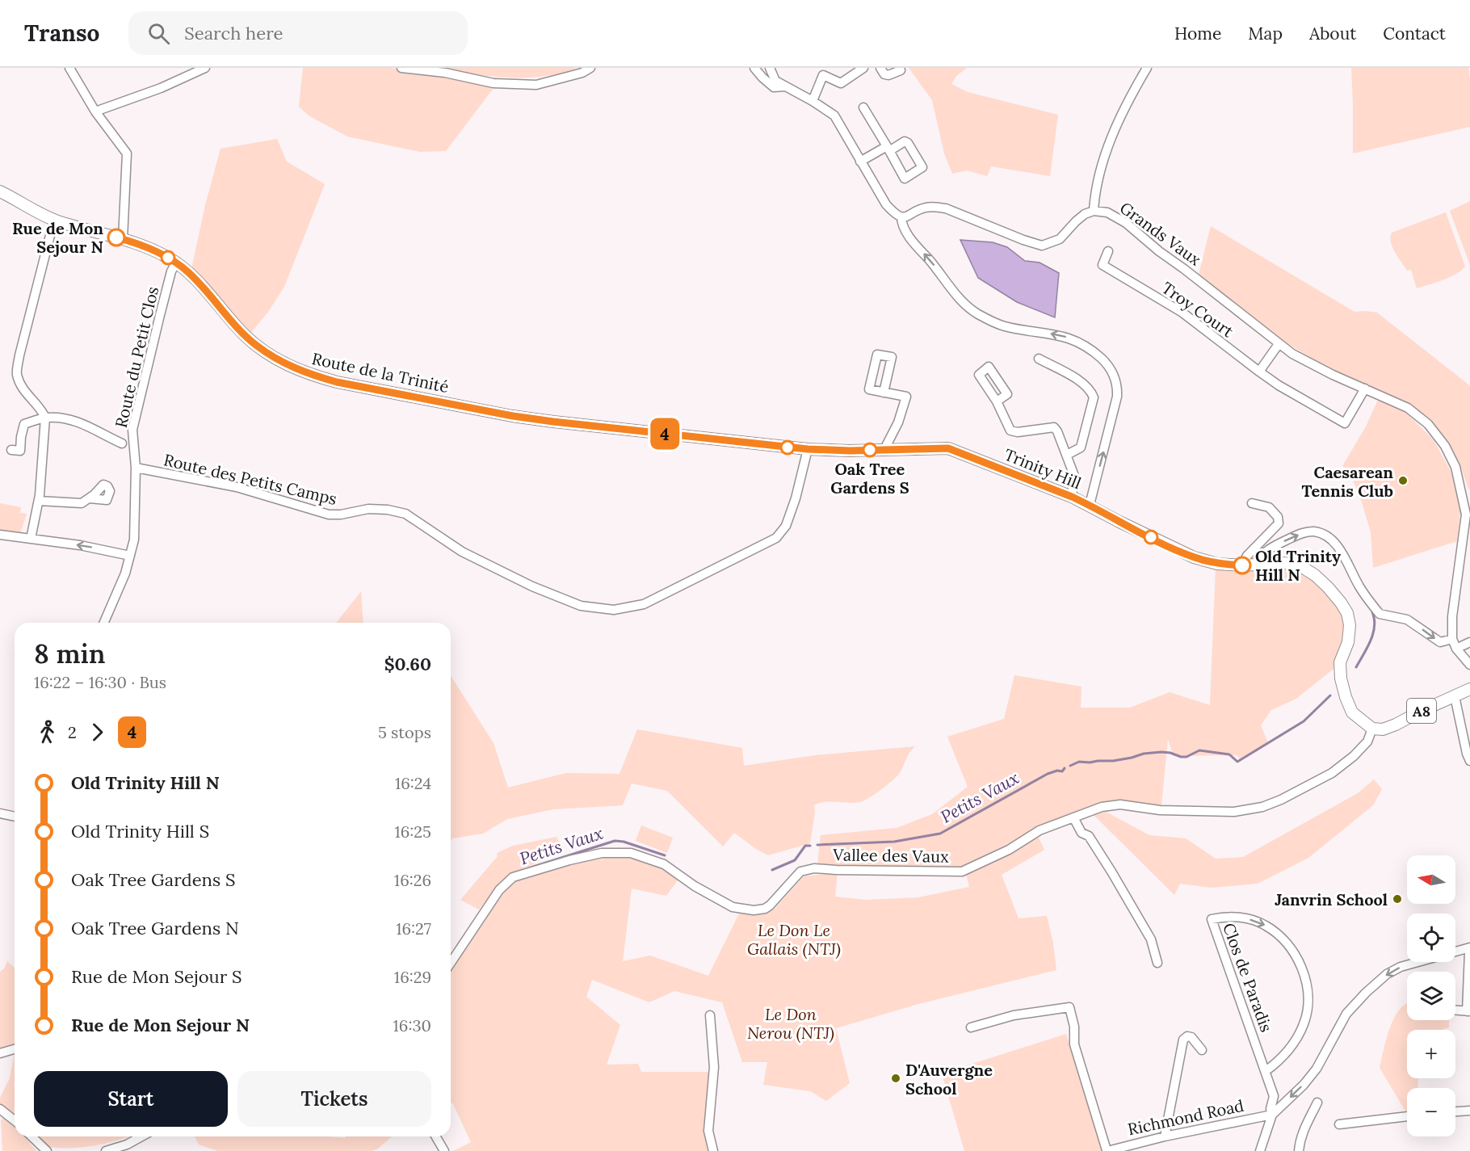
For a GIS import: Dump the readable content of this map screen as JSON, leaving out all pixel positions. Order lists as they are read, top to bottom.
{
  "streets": {
    "main road": ["Route de la Trinité", "Trinity Hill", "A8"],
    "street": [
      "Grands Vaux",
      "Troy Court",
      "Route du Petit Clos",
      "Route des Petits Camps",
      "Vallee des Vaux",
      "Clos de Paradis",
      "Richmond Road"
    ]
  },
  "crossings": [
    ["Route du Petit Clos", "Route de la Trinité"],
    ["Route du Petit Clos", "Route des Petits Camps"],
    ["Route de la Trinité", "Trinity Hill"],
    ["Route de la Trinité", "Route des Petits Camps"],
    ["Trinity Hill", "Route des Petits Camps"],
    ["Trinity Hill", "A8"],
    ["Trinity Hill", "Vallee des Vaux"],
    ["A8", "Vallee des Vaux"],
    ["Clos de Paradis", "Richmond Road"]
  ],
  "water": ["Petits Vaux"],
  "parks": ["Le Don Le Gallais (NTJ)", "Le Don Nerou (NTJ)"],
  "places": [
    "Rue de Mon Sejour N",
    "Oak Tree Gardens S",
    "Caesarean Tennis Club",
    "Old Trinity Hill N",
    "Janvrin School",
    "D'Auvergne School"
  ],
  "lines": ["bus line 4"],
  "north": "left",
  "page": {
    "header": "Transo",
    "search": "Search here",
    "nav": [
      "Home",
      "Map",
      "About",
      "Contact"
    ],
    "on_map": "4",
    "heading": ["8 min", "16:22 – 16:30 · Bus", "$0.60"],
    "legs": ["2", "4", "5 stops"],
    "list": [
      {
        "name": "Old Trinity Hill N",
        "value": "16:24"
      },
      {
        "name": "Old Trinity Hill S",
        "value": "16:25"
      },
      {
        "name": "Oak Tree Gardens S",
        "value": "16:26"
      },
      {
        "name": "Oak Tree Gardens N",
        "value": "16:27"
      },
      {
        "name": "Rue de Mon Sejour S",
        "value": "16:29"
      },
      {
        "name": "Rue de Mon Sejour N",
        "value": "16:30"
      }
    ],
    "map_buttons": ["+", "−"],
    "buttons": ["Start", "Tickets"]
  }
}
